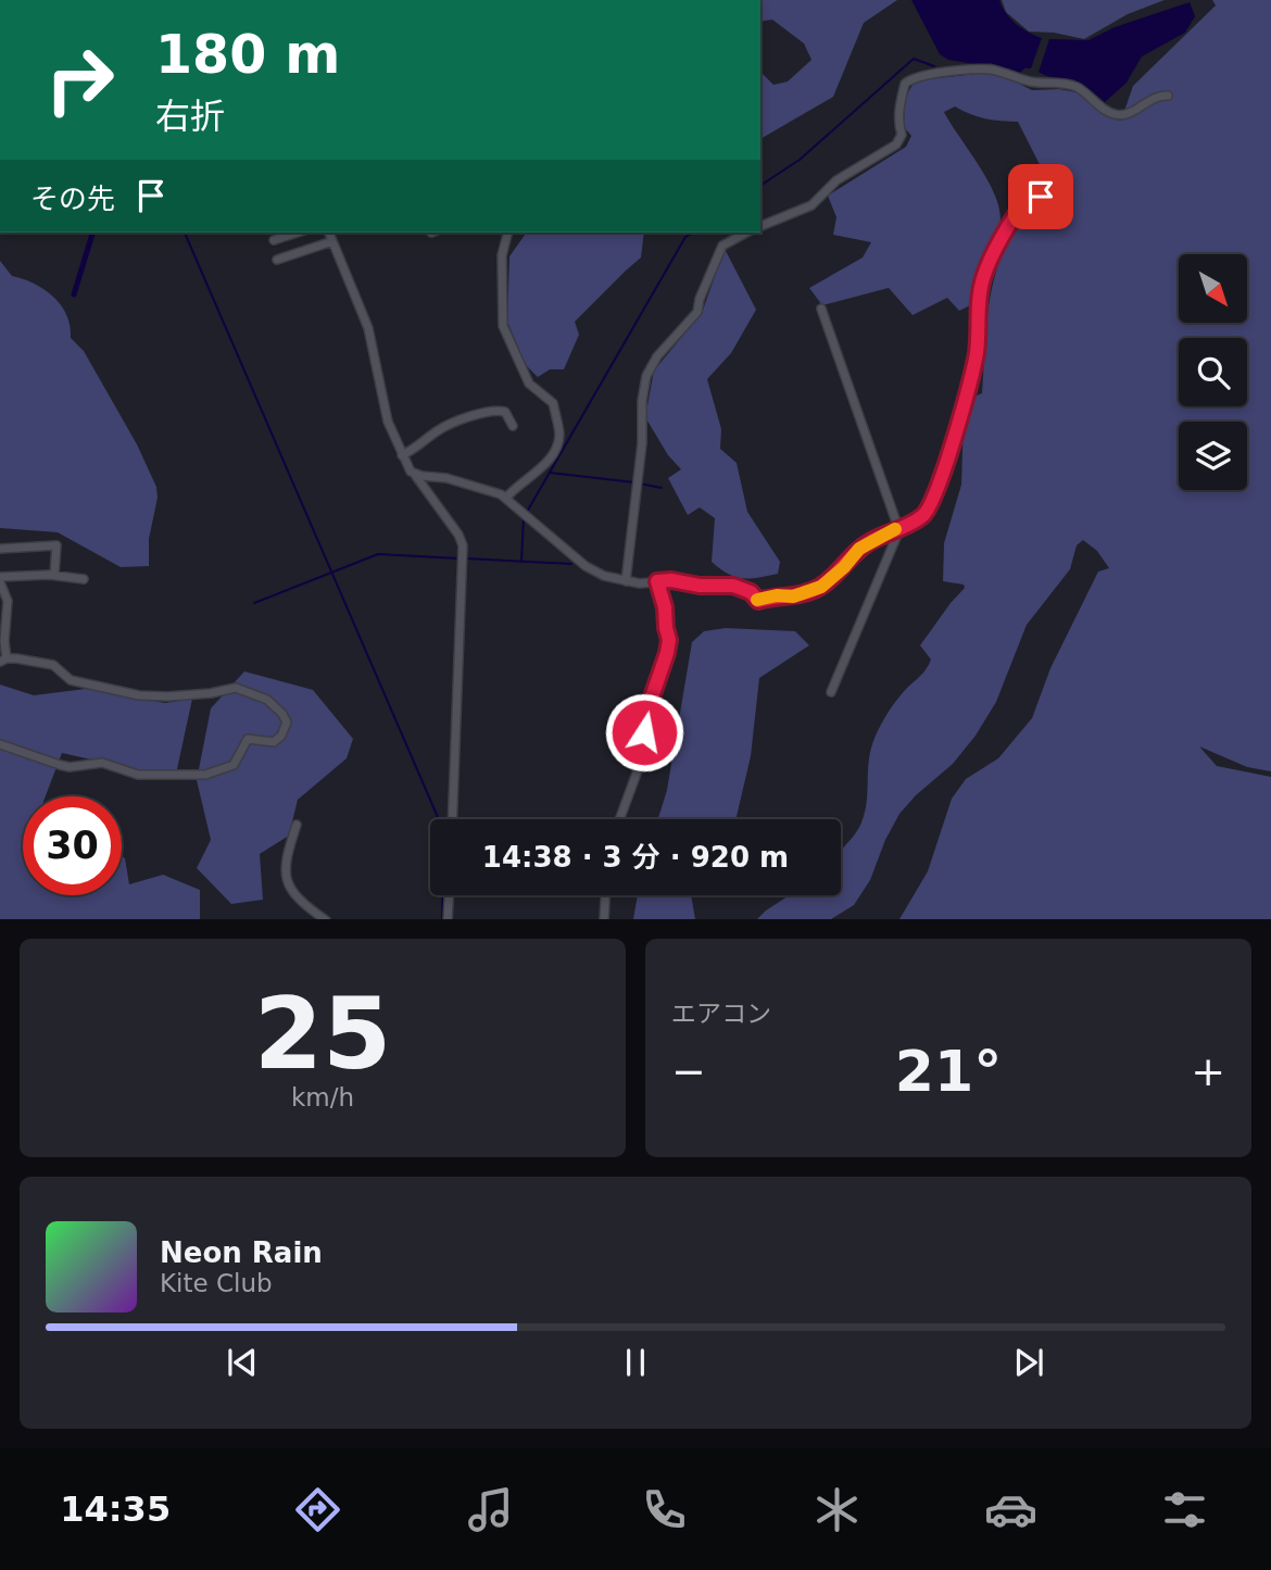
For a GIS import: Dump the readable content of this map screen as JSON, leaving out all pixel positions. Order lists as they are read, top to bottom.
{
  "north": "bottom right",
  "page": {
    "turn": ["180 m", "右折"],
    "then": "その先",
    "limit": "30",
    "trip": "14:38 · 3 分 · 920 m",
    "tile": [
      ["25", "km/h"],
      "エアコン"
    ],
    "heat": ["−", "21°", "+"],
    "song": ["Neon Rain", "Kite Club"],
    "tabs": "14:35"
  }
}
